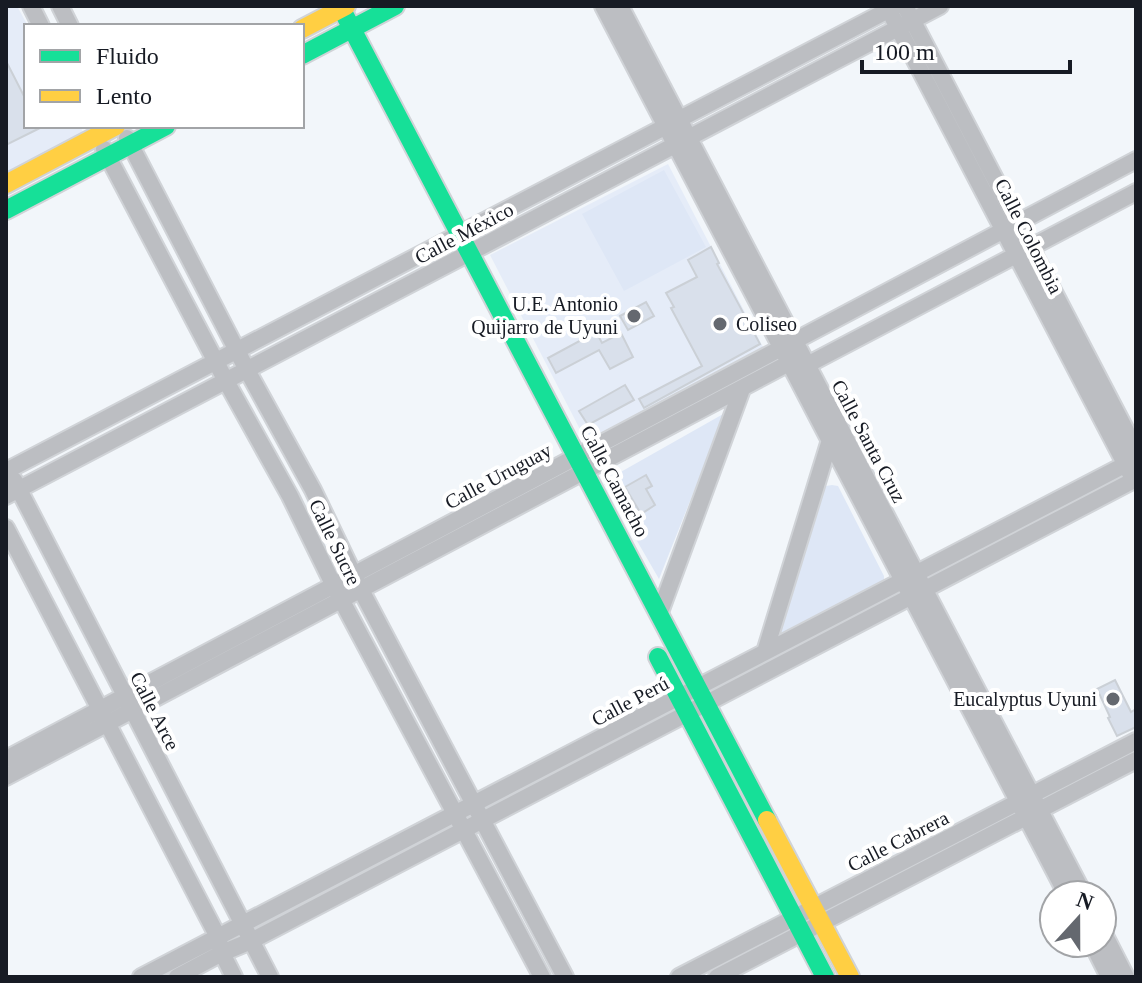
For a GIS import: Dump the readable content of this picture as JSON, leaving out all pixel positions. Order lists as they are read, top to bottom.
{
  "streets": {
    "main road": ["Calle Camacho"],
    "street": [
      "Calle México",
      "Calle Colombia",
      "Calle Santa Cruz",
      "Calle Uruguay",
      "Calle Sucre",
      "Calle Perú",
      "Calle Arce",
      "Calle Cabrera"
    ]
  },
  "crossings": [
    ["Calle México", "Calle Colombia"],
    ["Calle México", "Calle Santa Cruz"],
    ["Calle México", "Calle Camacho"],
    ["Calle México", "Calle Sucre"],
    ["Calle México", "Calle Arce"],
    ["Calle Colombia", "Calle Uruguay"],
    ["Calle Colombia", "Calle Perú"],
    ["Calle Santa Cruz", "Calle Uruguay"],
    ["Calle Santa Cruz", "Calle Perú"],
    ["Calle Santa Cruz", "Calle Cabrera"],
    ["Calle Uruguay", "Calle Camacho"],
    ["Calle Uruguay", "Calle Sucre"],
    ["Calle Uruguay", "Calle Arce"],
    ["Calle Camacho", "Calle Perú"],
    ["Calle Camacho", "Calle Cabrera"],
    ["Calle Sucre", "Calle Perú"],
    ["Calle Perú", "Calle Arce"]
  ],
  "places": ["U.E. Antonio Quijarro de Uyuni", "Coliseo", "Eucalyptus Uyuni"],
  "legend": ["Fluido", "Lento"],
  "scale_bar": "100 m",
  "north": "top"
}
